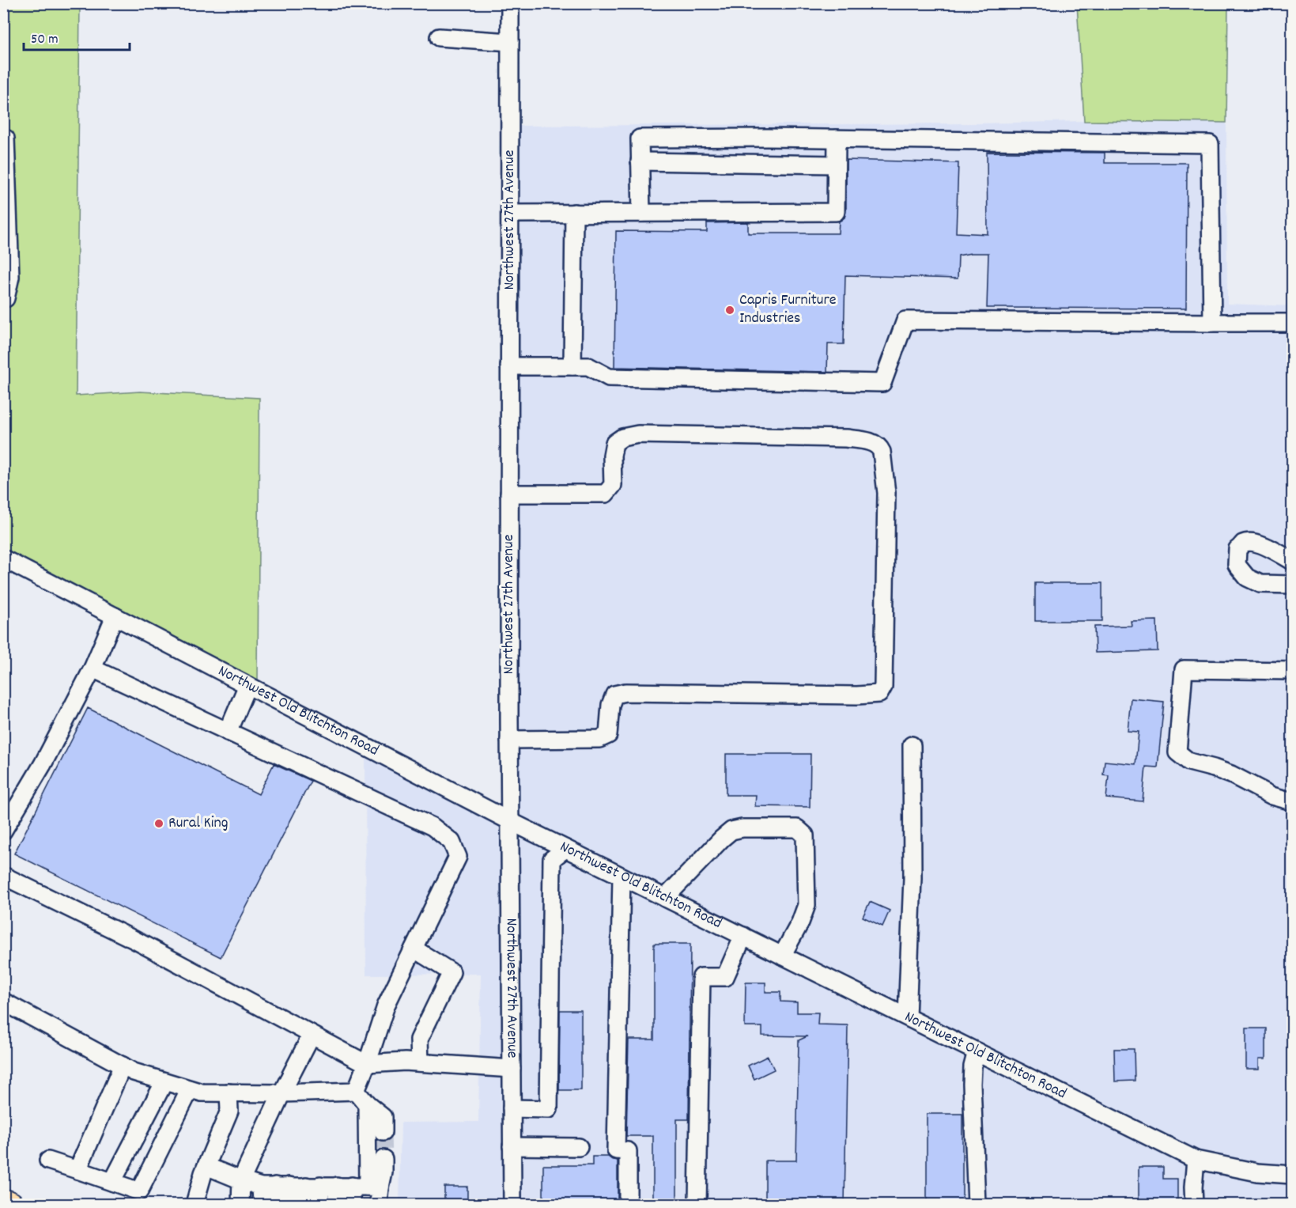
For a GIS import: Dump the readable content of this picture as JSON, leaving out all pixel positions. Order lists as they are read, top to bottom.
{
  "streets": {
    "street": ["Northwest 27th Avenue", "Northwest Old Blitchton Road"]
  },
  "crossings": [
    ["Northwest 27th Avenue", "Northwest Old Blitchton Road"]
  ],
  "places": ["Capris Furniture Industries", "Rural King"],
  "scale_bar": "50 m"
}
